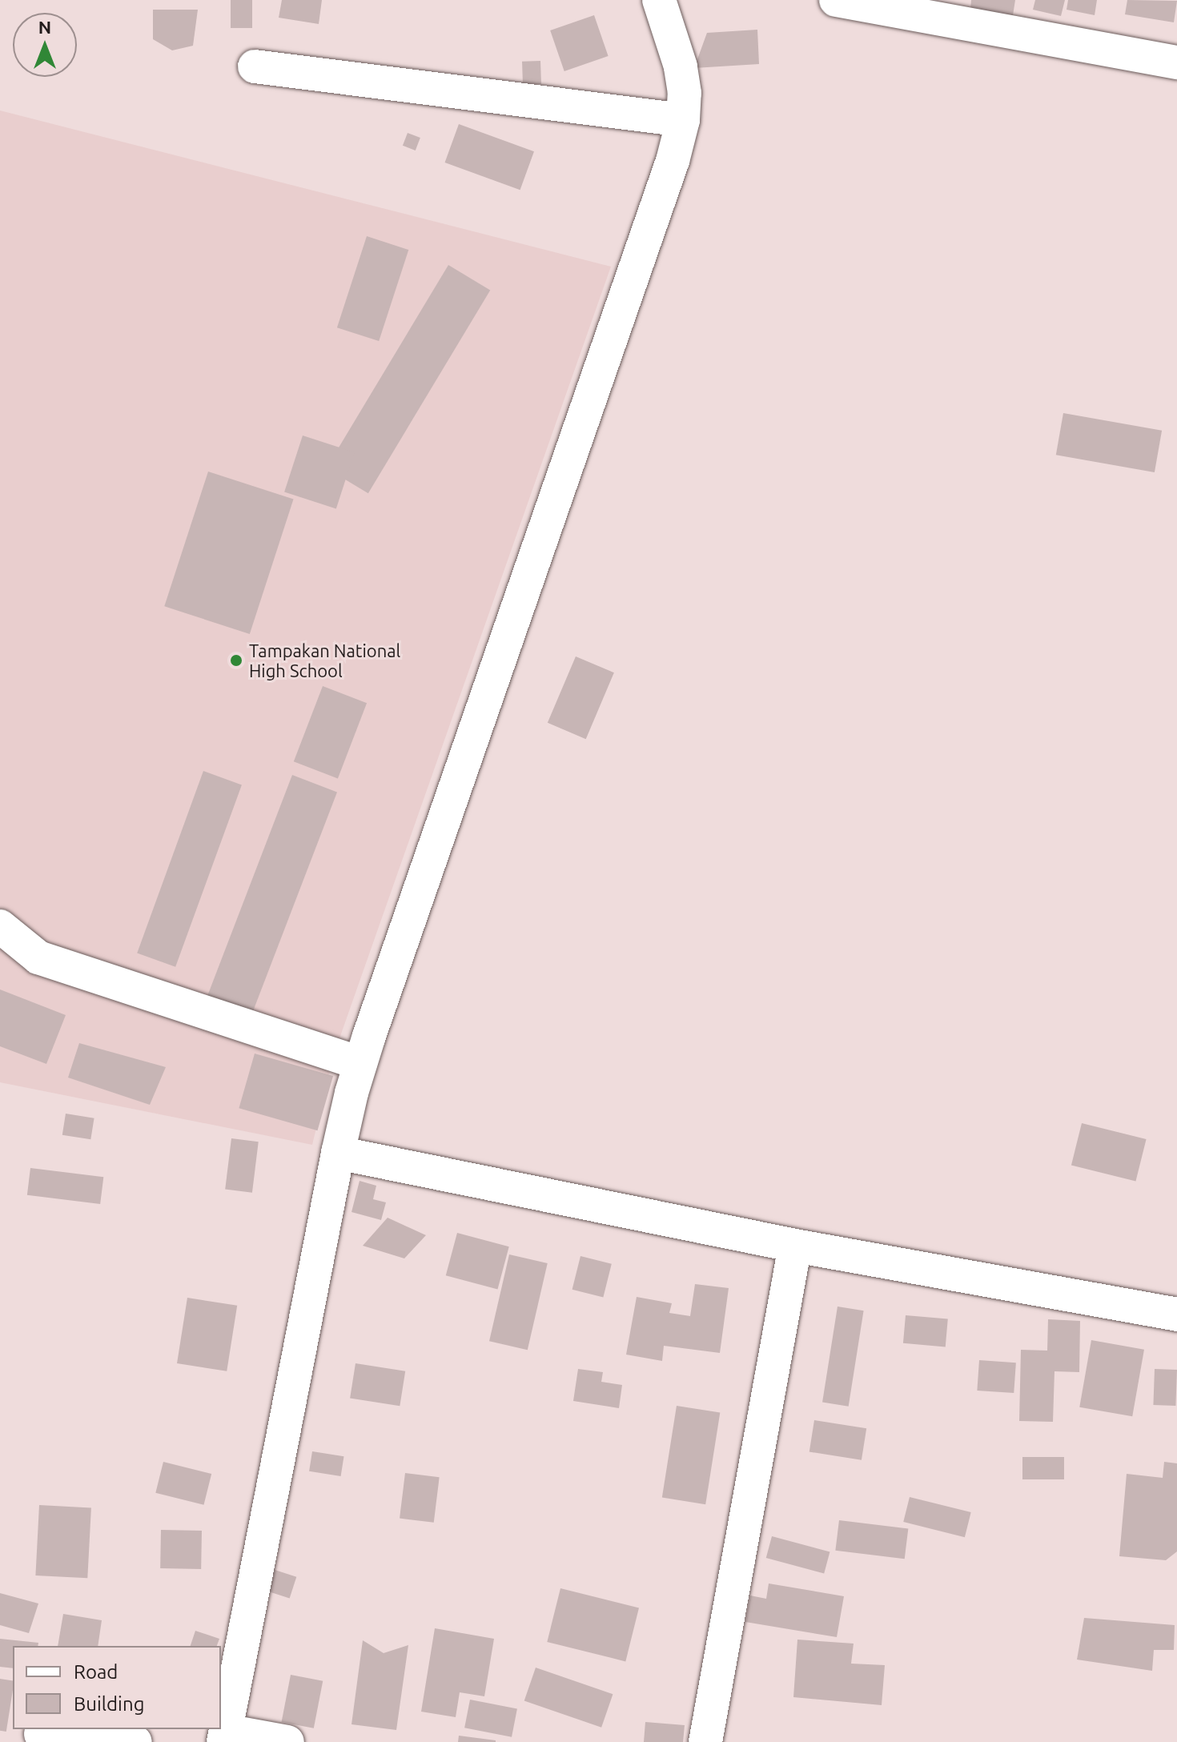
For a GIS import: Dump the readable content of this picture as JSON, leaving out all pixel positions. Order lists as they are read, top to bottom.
{
  "places": ["Tampakan National High School"],
  "legend": ["Road", "Building"],
  "north": "top"
}
